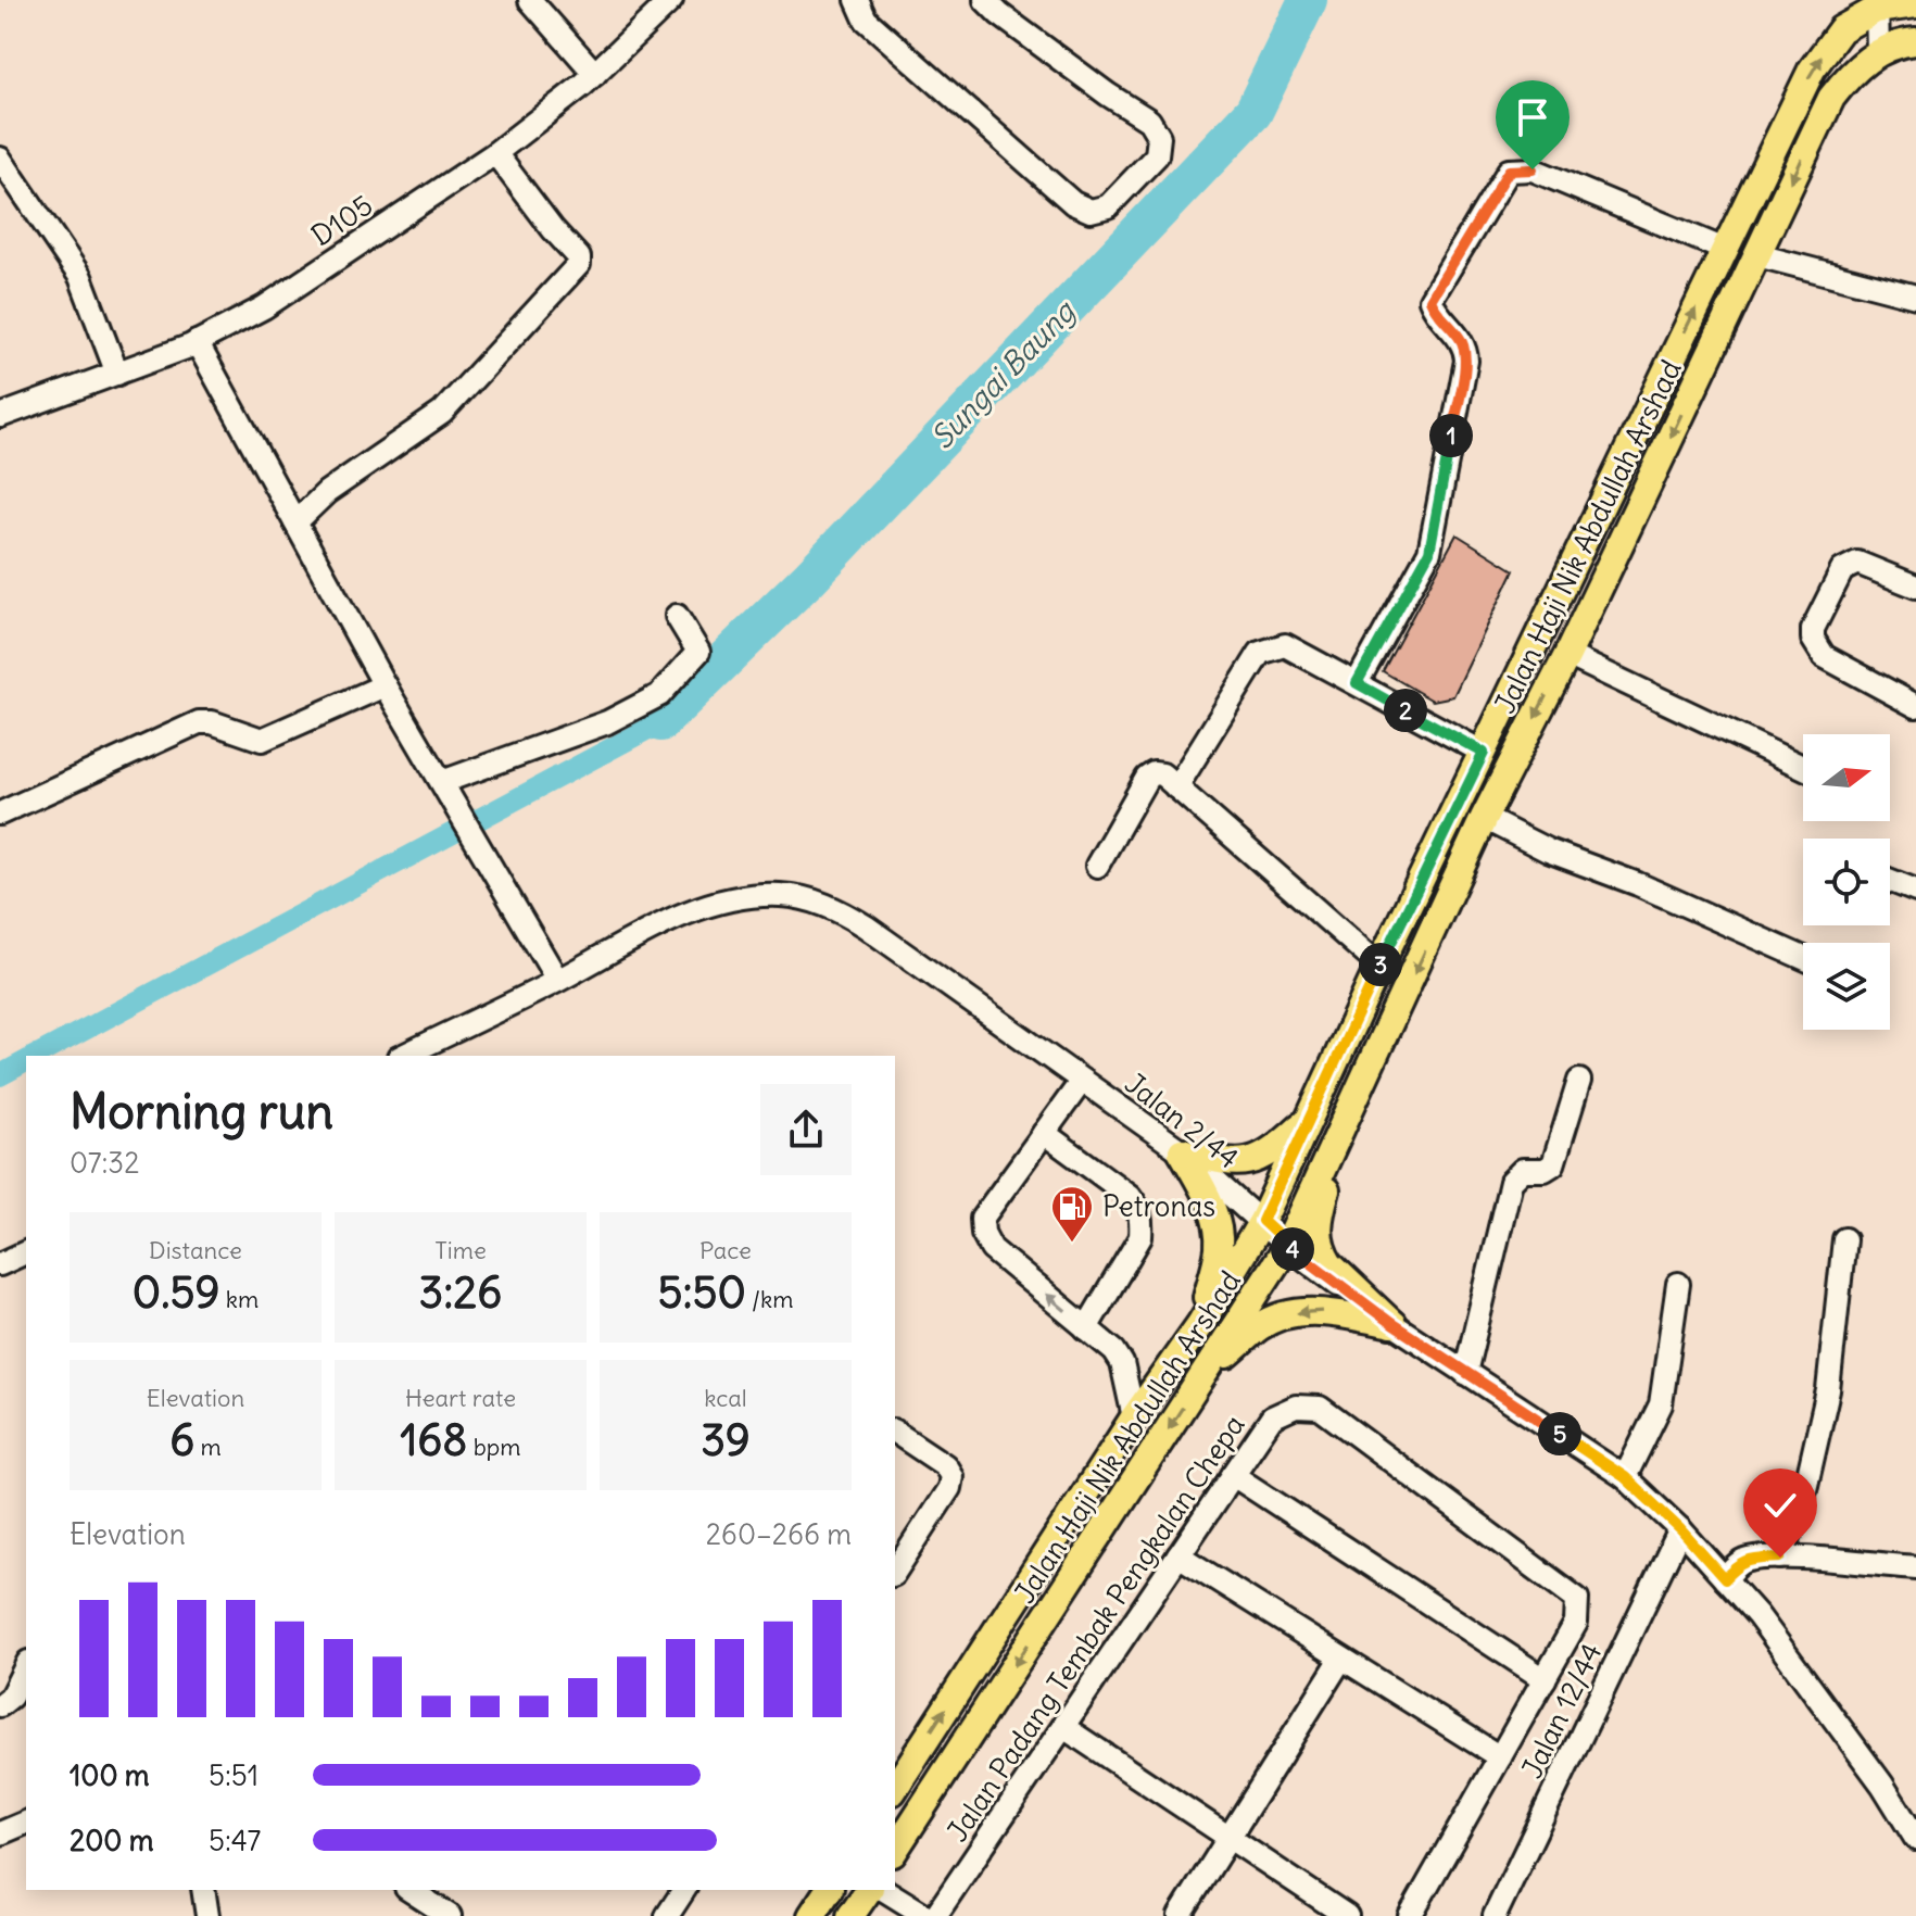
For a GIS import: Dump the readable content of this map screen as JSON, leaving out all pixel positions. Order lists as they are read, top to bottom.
{
  "streets": {
    "main road": ["Jalan Haji Nik Abdullah Arshad"],
    "street": [
      "D105",
      "Jalan 2/44",
      "Jalan Padang Tembak Pengkalan Chepa",
      "Jalan 12/44"
    ]
  },
  "crossings": [
    ["Jalan Haji Nik Abdullah Arshad", "Jalan 2/44"],
    ["Jalan 2/44", "Jalan 12/44"]
  ],
  "water": ["Sungai Baung"],
  "places": {
    "fuel station": ["Petronas"]
  },
  "north": "right",
  "page": {
    "pins": [
      "1",
      "2",
      "3",
      "4",
      "5"
    ],
    "heading": ["Morning run", "07:32"],
    "stats": [
      ["Distance", "0.59 km"],
      ["Time", "3:26"],
      ["Pace", "5:50 /km"],
      ["Elevation", "6 m"],
      ["Heart rate", "168 bpm"],
      ["kcal", "39"]
    ],
    "chart": ["Elevation", "260–266 m"],
    "list": [
      {
        "name": "100 m",
        "note": "5:51"
      },
      {
        "name": "200 m",
        "note": "5:47"
      }
    ]
  }
}
